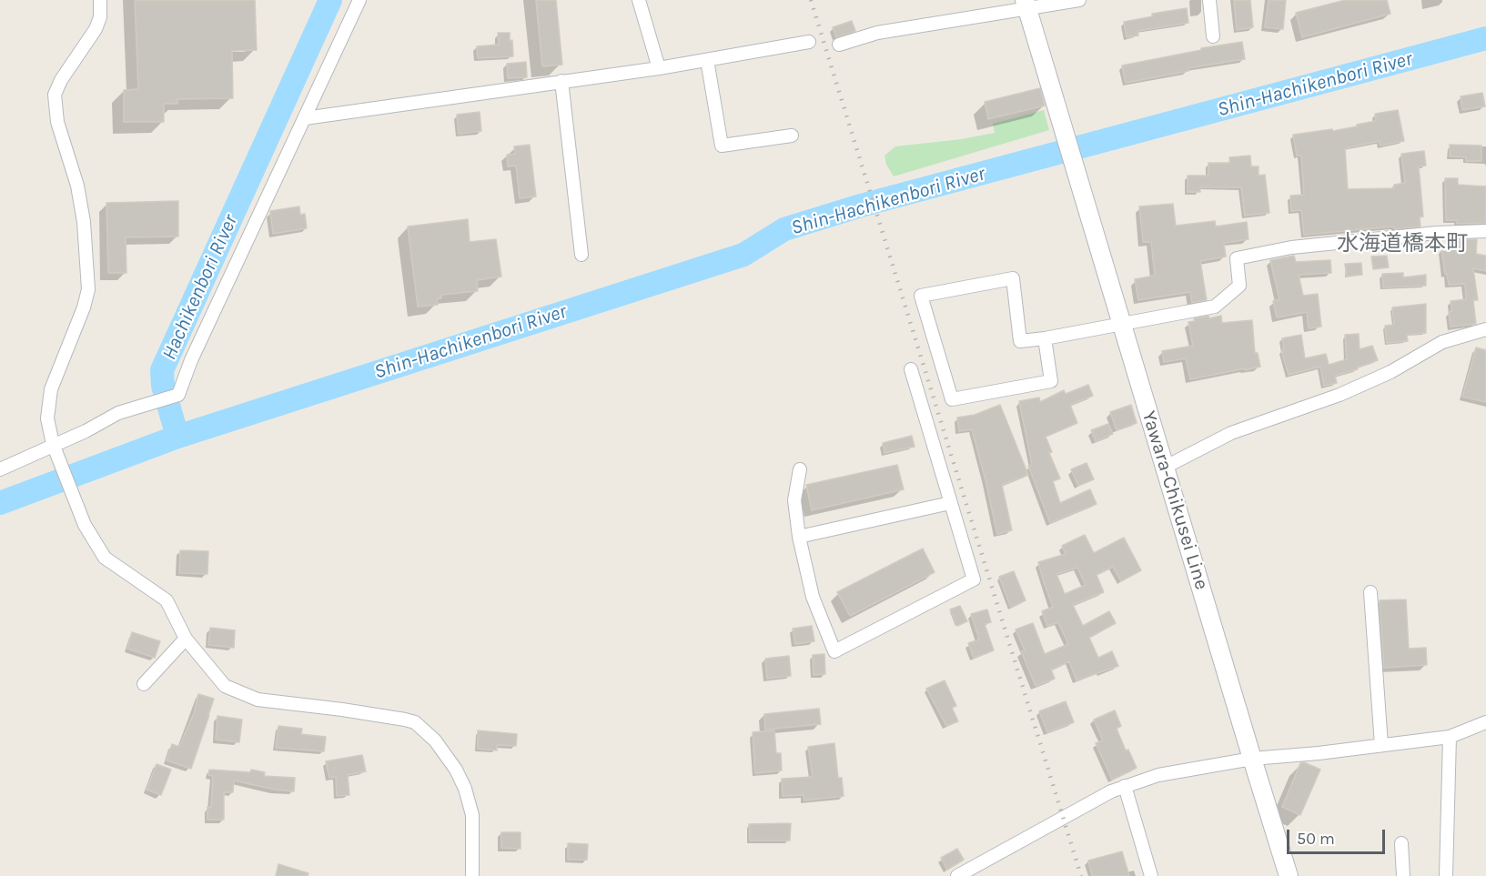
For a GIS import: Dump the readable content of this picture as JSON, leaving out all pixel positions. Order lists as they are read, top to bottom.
{
  "streets": {
    "main road": ["Yawara-Chikusei Line"]
  },
  "districts": ["水海道橋本町"],
  "water": ["Shin-Hachikenbori River", "Hachikenbori River"],
  "scale_bar": "50 m"
}
